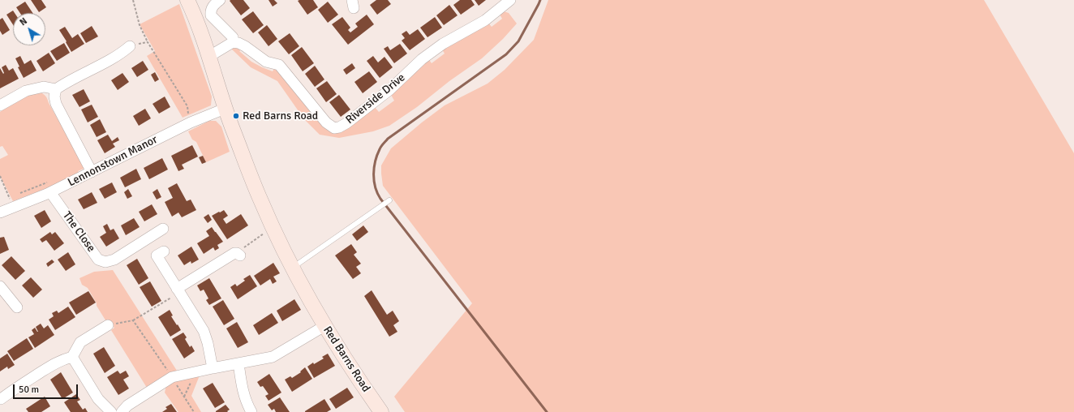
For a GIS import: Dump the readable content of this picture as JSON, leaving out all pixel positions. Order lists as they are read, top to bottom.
{
  "streets": {
    "street": [
      "Riverside Drive",
      "Lennonstown Manor",
      "The Close",
      "Red Barns Road"
    ]
  },
  "crossings": [
    ["Lennonstown Manor", "The Close"],
    ["Lennonstown Manor", "Red Barns Road"]
  ],
  "places": ["Red Barns Road"],
  "scale_bar": "50 m",
  "north": "top left"
}
